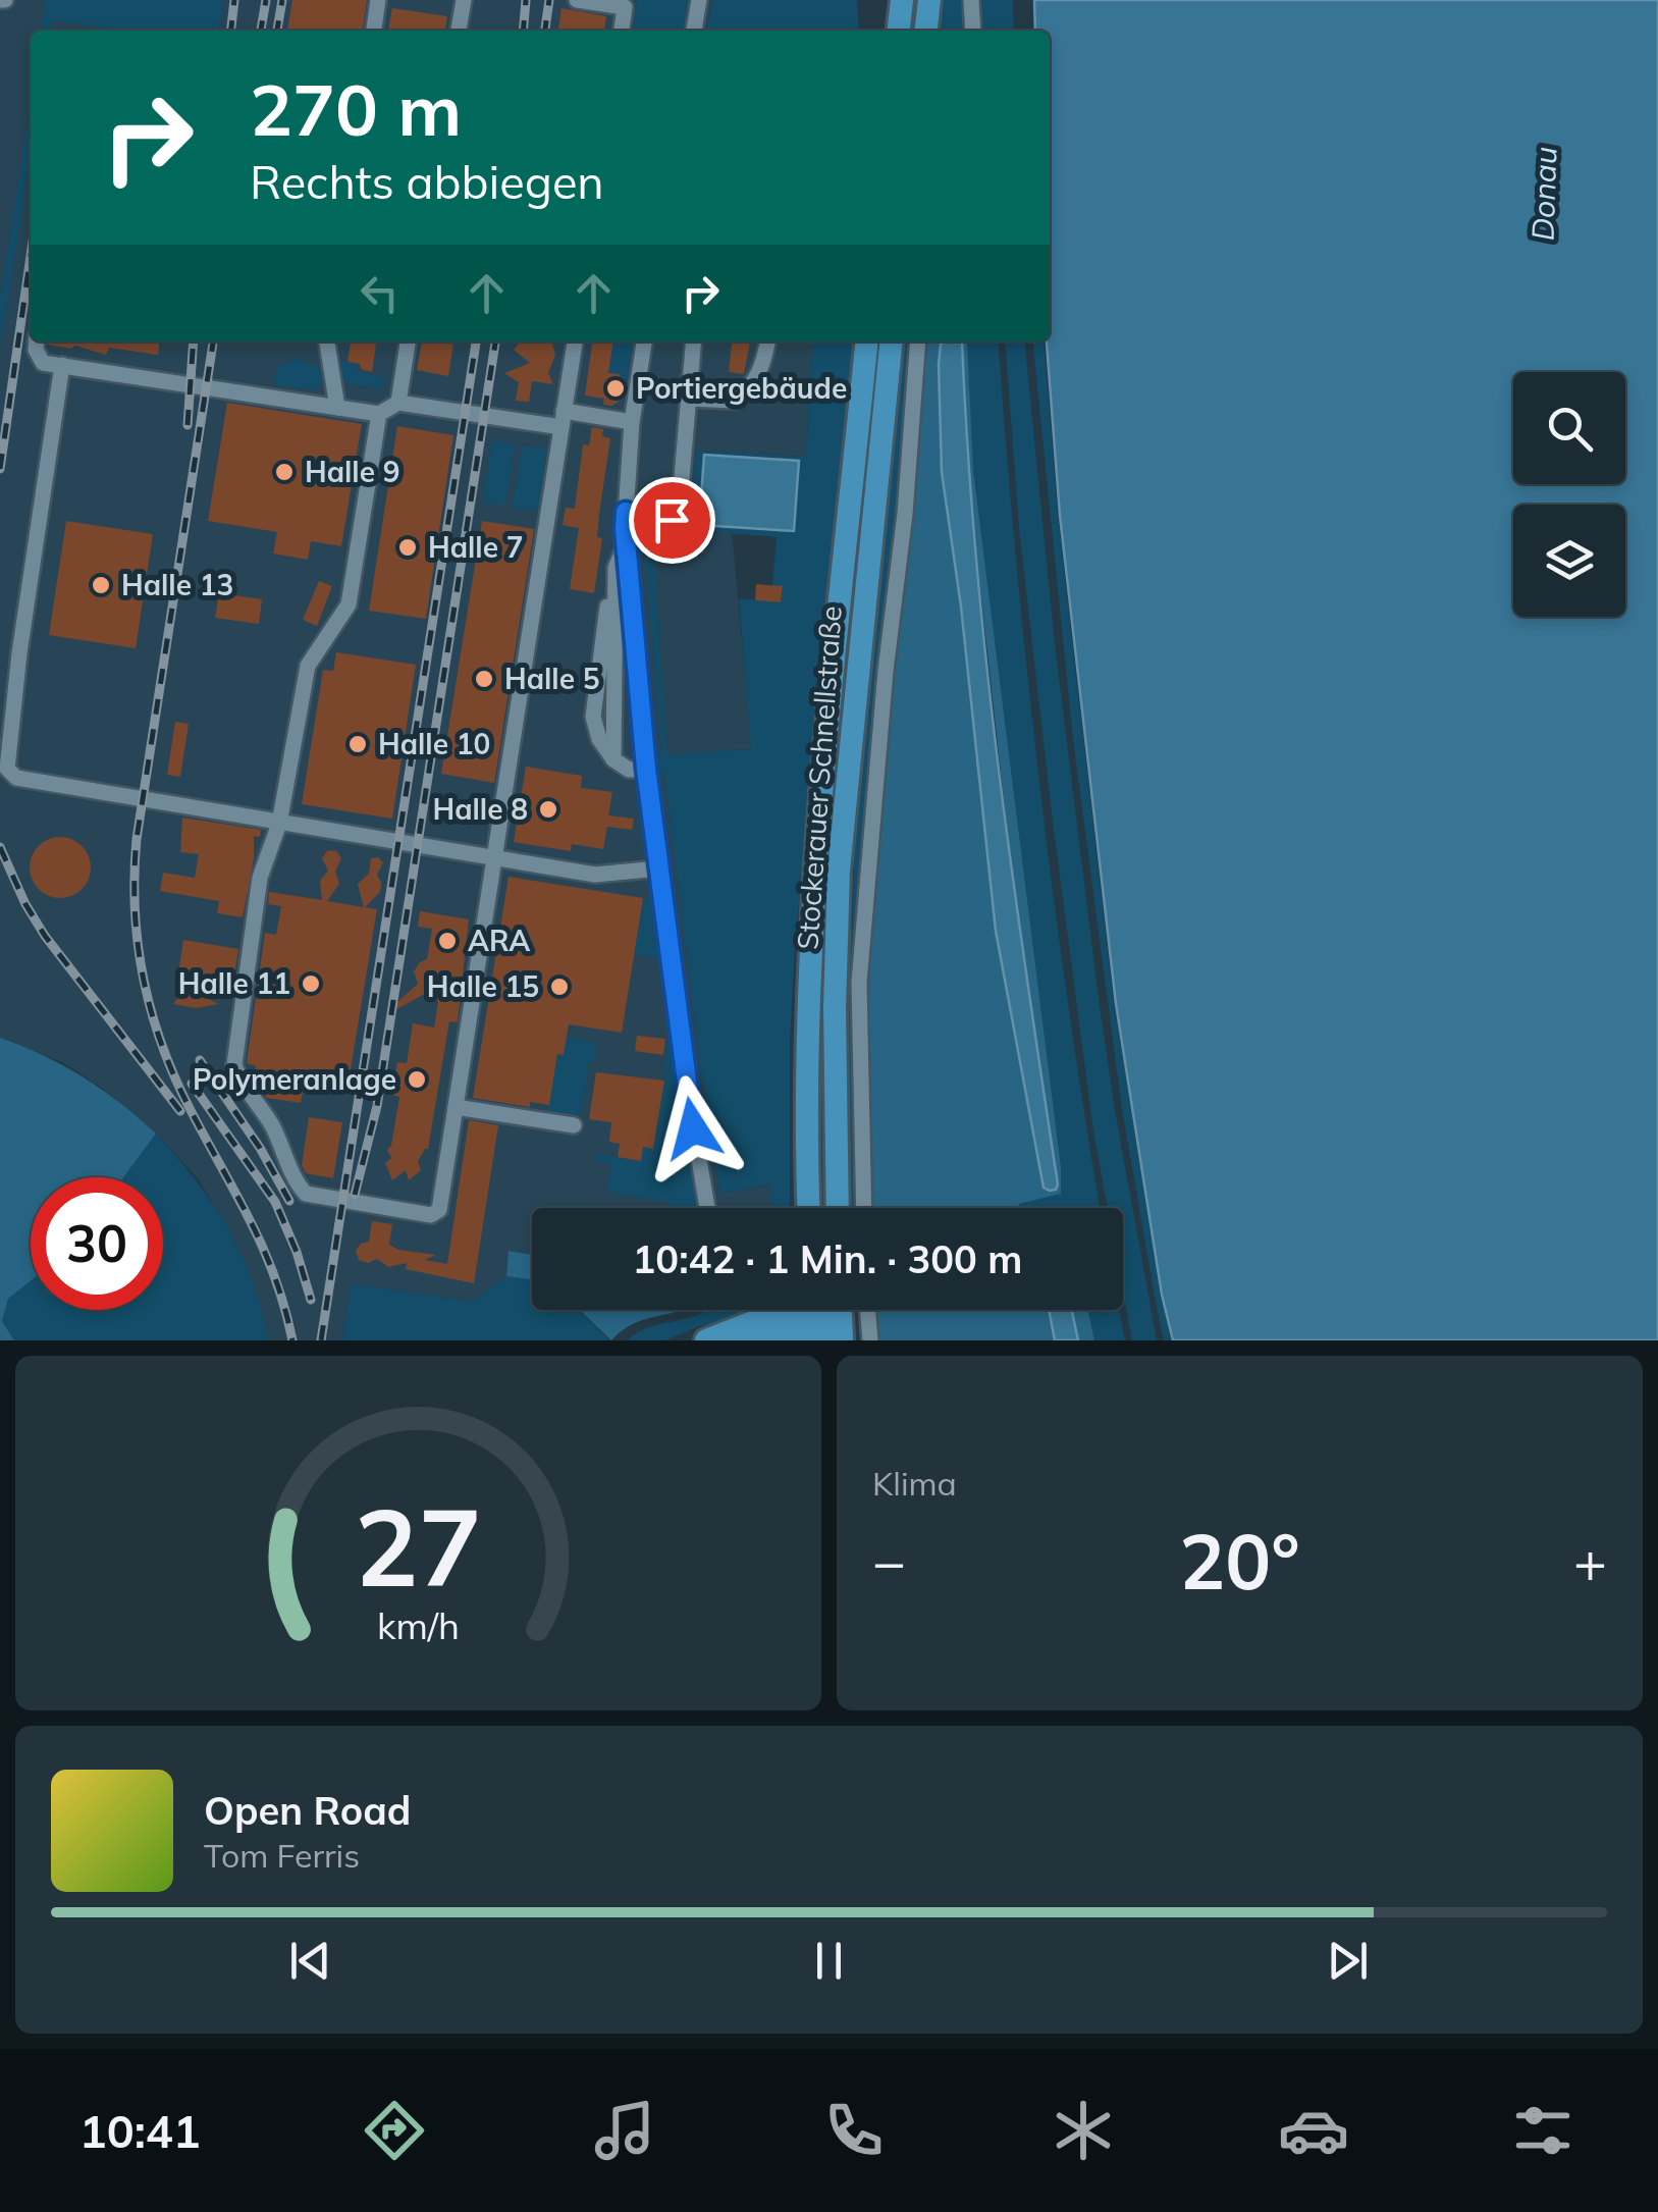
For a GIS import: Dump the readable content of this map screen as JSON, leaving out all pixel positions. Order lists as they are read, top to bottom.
{
  "streets": {
    "highway": ["Stockerauer Schnellstraße"]
  },
  "water": ["Donau"],
  "places": [
    "Portiergebäude",
    "Halle 9",
    "Halle 7",
    "Halle 13",
    "Halle 5",
    "Halle 10",
    "Halle 8",
    "ARA",
    "Halle 11",
    "Halle 15",
    "Polymeranlage"
  ],
  "page": {
    "turn": ["270 m", "Rechts abbiegen"],
    "limit": "30",
    "trip": "10:42 · 1 Min. · 300 m",
    "tile": "Klima",
    "heat": ["−", "20°", "+"],
    "song": ["Open Road", "Tom Ferris"],
    "tabs": "10:41",
    "gauge": ["27", "km/h"]
  }
}
